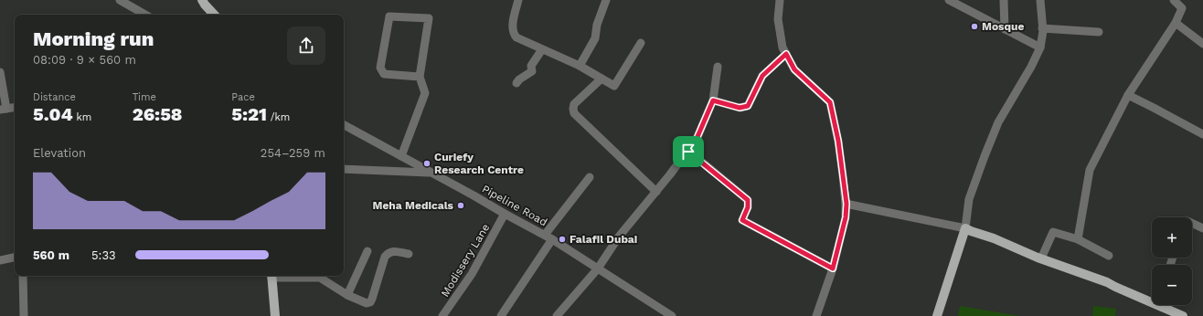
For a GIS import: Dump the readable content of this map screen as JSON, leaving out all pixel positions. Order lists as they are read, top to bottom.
{
  "streets": {
    "street": ["Pipeline Road", "Modissery Lane"]
  },
  "crossings": [
    ["Pipeline Road", "Modissery Lane"]
  ],
  "places": [
    "Mosque",
    "Curiefy Research Centre",
    "Meha Medicals",
    "Falafil Dubai"
  ],
  "page": {
    "heading": ["Morning run", "08:09 · 9 × 560 m"],
    "stats": [
      ["Distance", "5.04 km"],
      ["Time", "26:58"],
      ["Pace", "5:21 /km"]
    ],
    "chart": ["Elevation", "254–259 m"],
    "map_buttons": ["+", "−"],
    "list": [
      {
        "name": "560 m",
        "note": "5:33"
      }
    ]
  }
}
